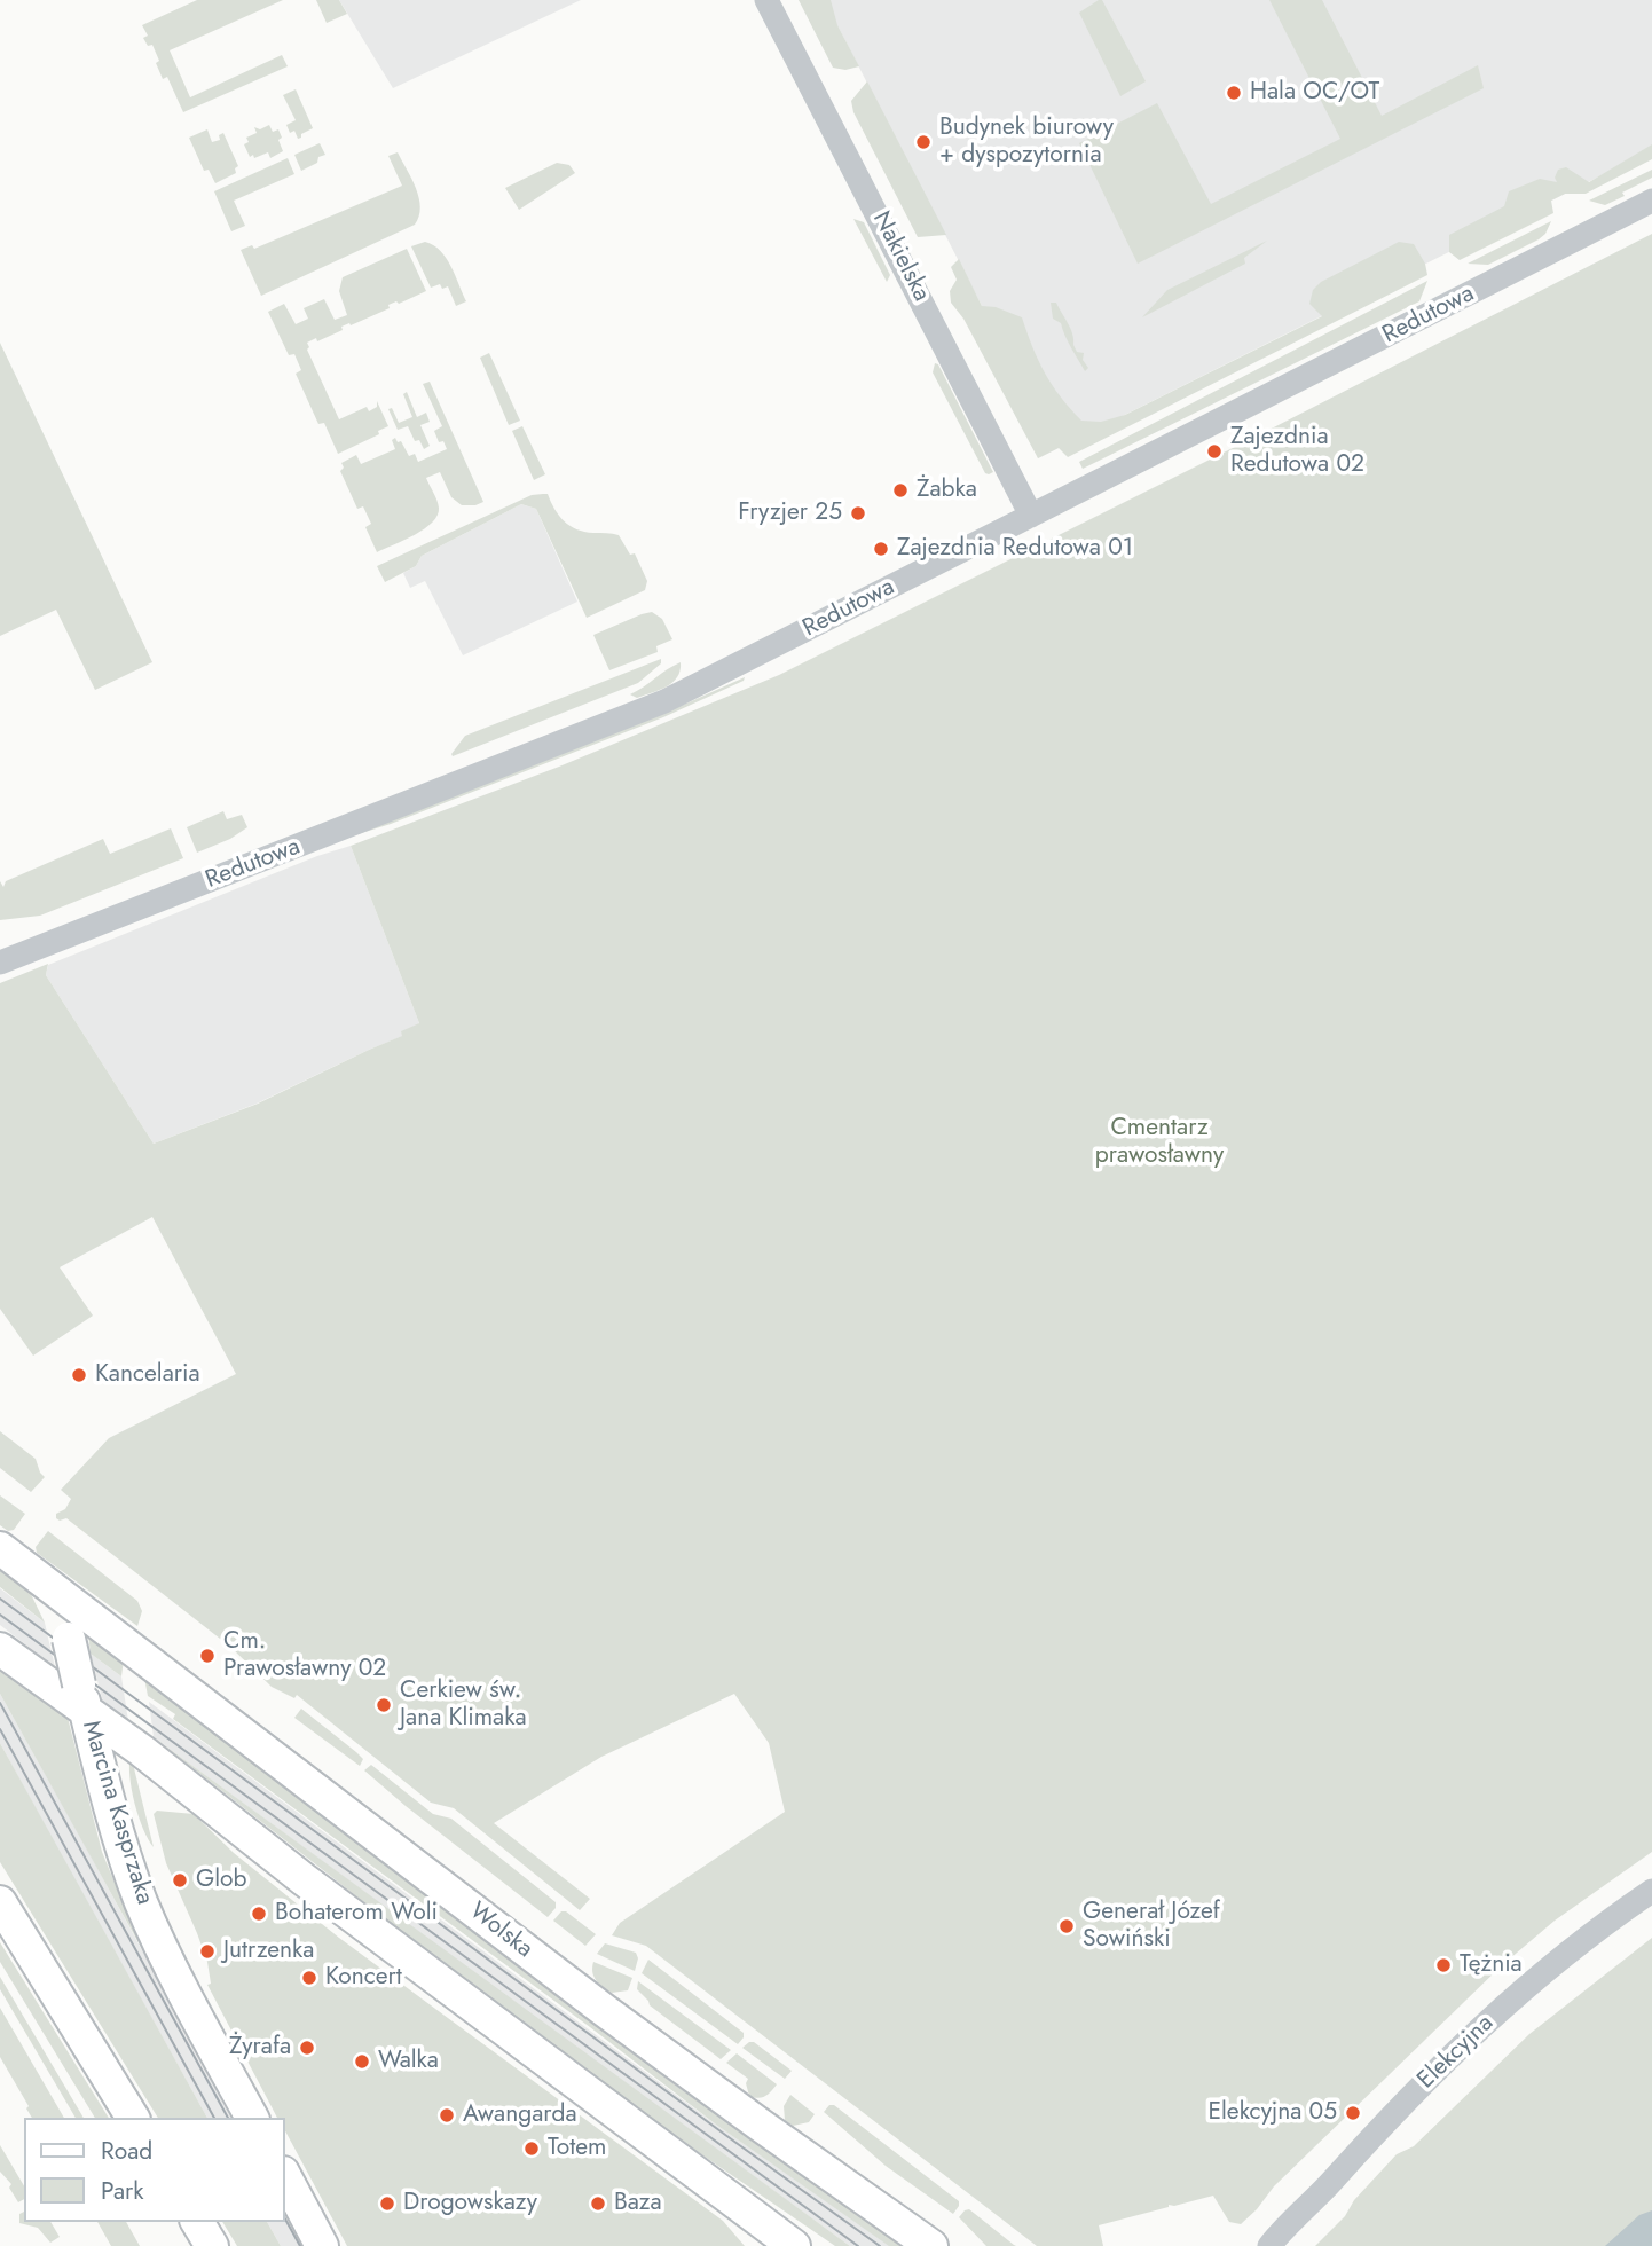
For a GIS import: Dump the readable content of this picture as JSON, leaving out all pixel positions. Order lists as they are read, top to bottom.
{
  "streets": {
    "main road": ["Marcina Kasprzaka", "Wolska"],
    "street": ["Nakielska", "Redutowa", "Elekcyjna"]
  },
  "crossings": [
    ["Nakielska", "Redutowa"],
    ["Marcina Kasprzaka", "Wolska"]
  ],
  "parks": ["Cmentarz prawosławny"],
  "places": [
    "Hala OC/OT",
    "Budynek biurowy + dyspozytornia",
    "Zajezdnia Redutowa 02",
    "Żabka",
    "Fryzjer 25",
    "Zajezdnia Redutowa 01",
    "Kancelaria",
    "Cm. Prawosławny 02",
    "Cerkiew św. Jana Klimaka",
    "Glob",
    "Bohaterom Woli",
    "Generał Józef Sowiński",
    "Jutrzenka",
    "Tężnia",
    "Koncert",
    "Żyrafa",
    "Walka",
    "Elekcyjna 05",
    "Awangarda",
    "Totem",
    "Drogowskazy",
    "Baza"
  ],
  "legend": ["Road", "Park"]
}
